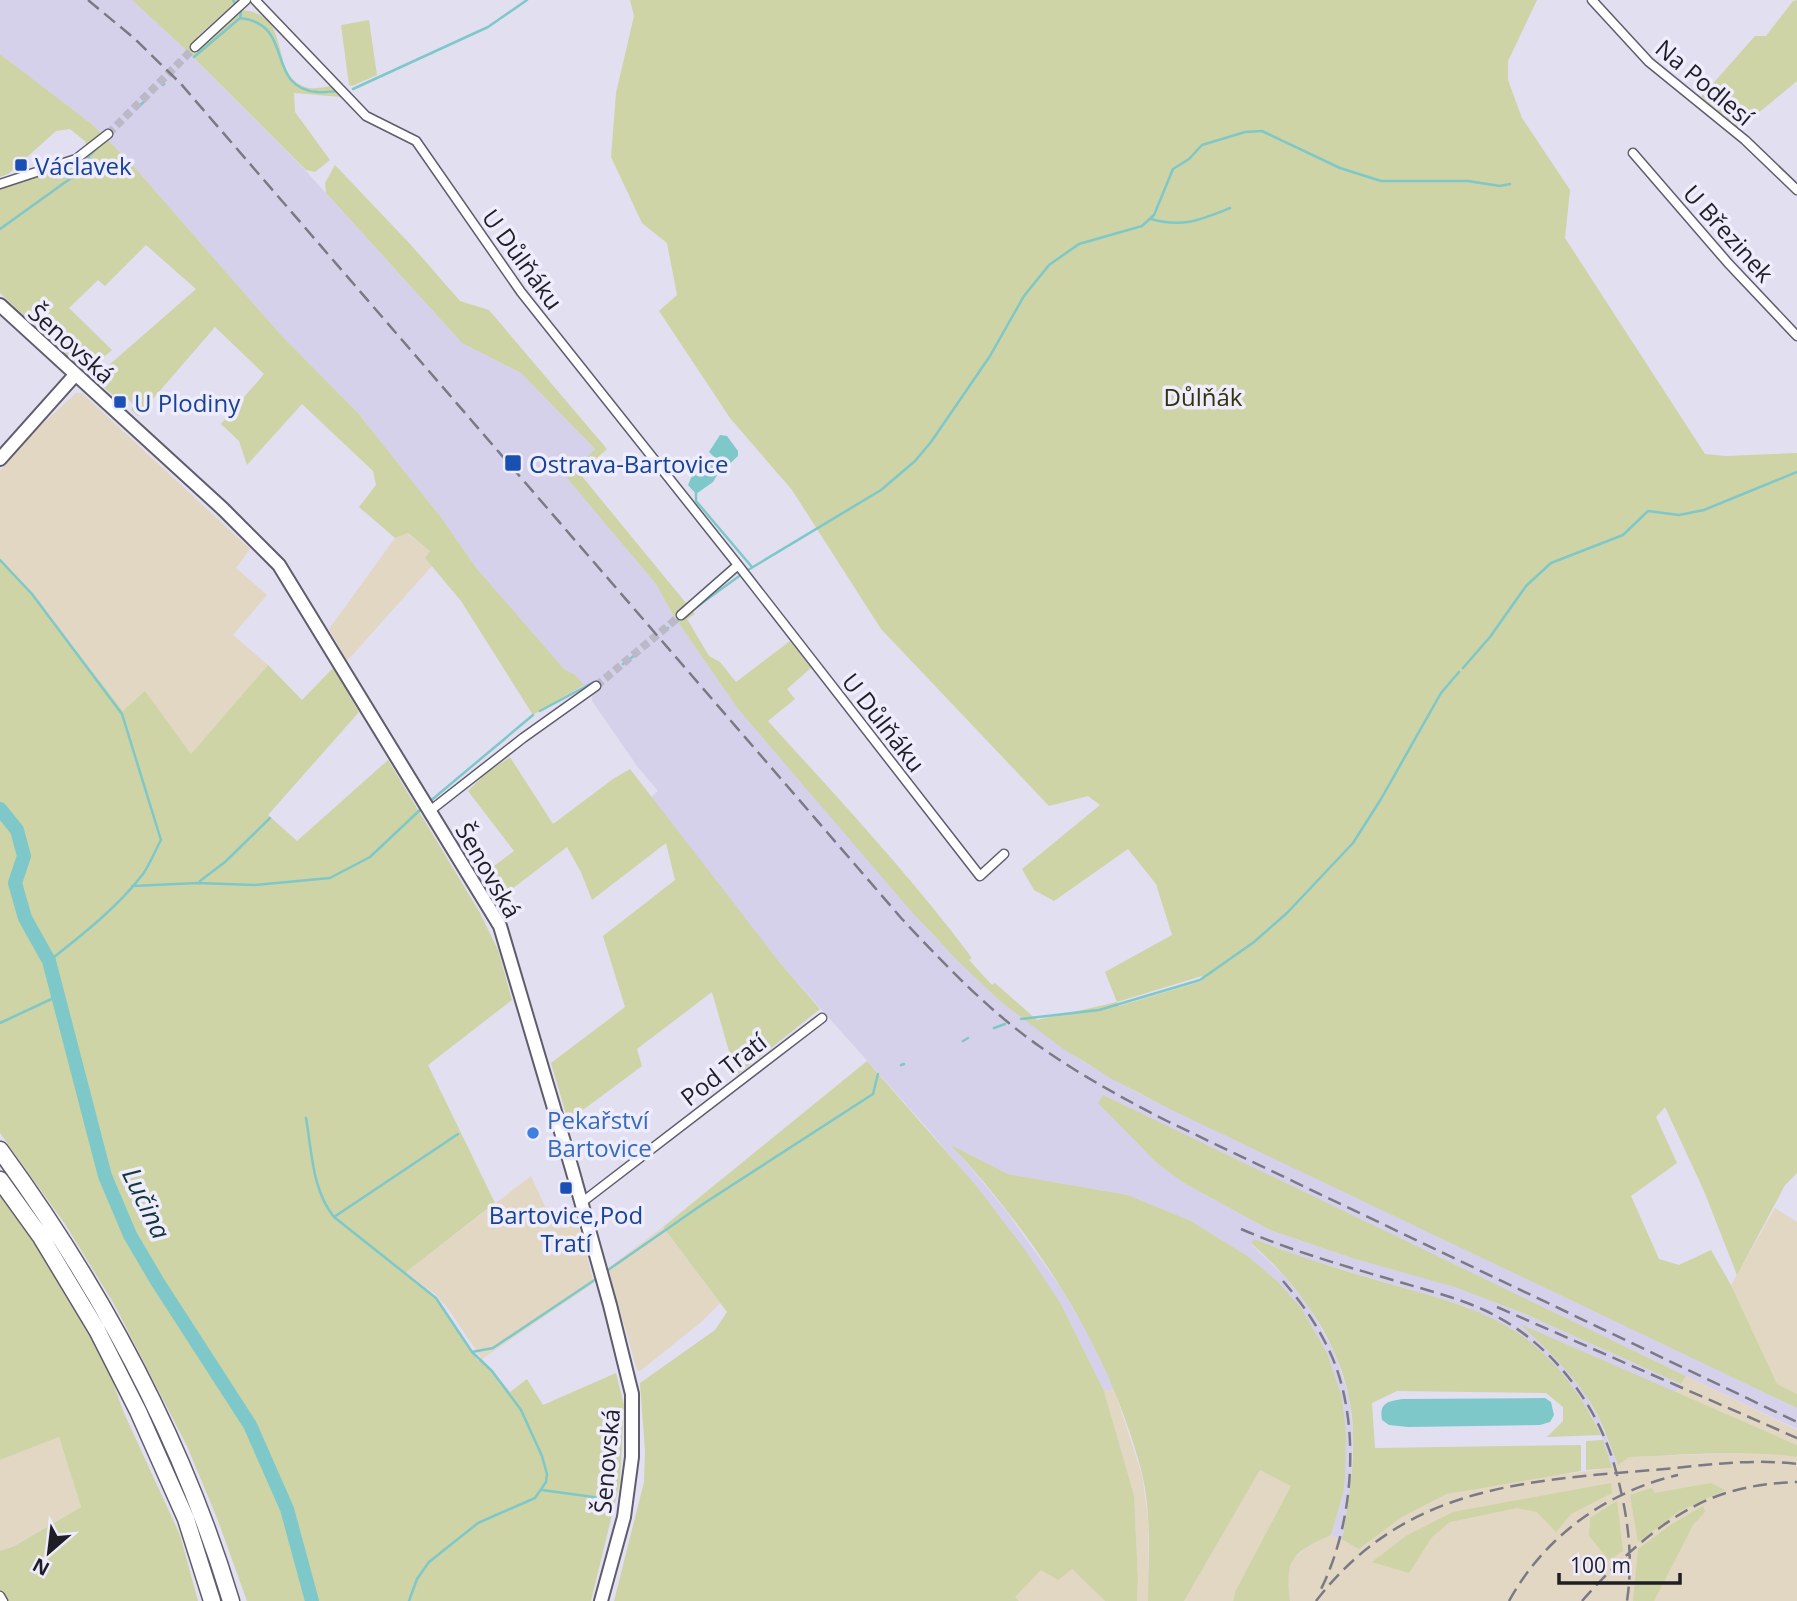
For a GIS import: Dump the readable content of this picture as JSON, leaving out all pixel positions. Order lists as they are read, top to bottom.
{
  "streets": {
    "street": [
      "Na Podlesí",
      "U Březinek",
      "U Důlňáku",
      "Šenovská",
      "Pod Tratí"
    ]
  },
  "crossings": [
    ["Šenovská", "Pod Tratí"]
  ],
  "water": ["Lučina"],
  "parks": ["Důlňák"],
  "places": {
    "transit": [
      "Václavek",
      "U Plodiny",
      "Ostrava-Bartovice",
      "Bartovice,Pod Tratí"
    ],
    "other": ["Pekařství Bartovice"]
  },
  "scale_bar": "100 m",
  "north": "bottom left"
}
